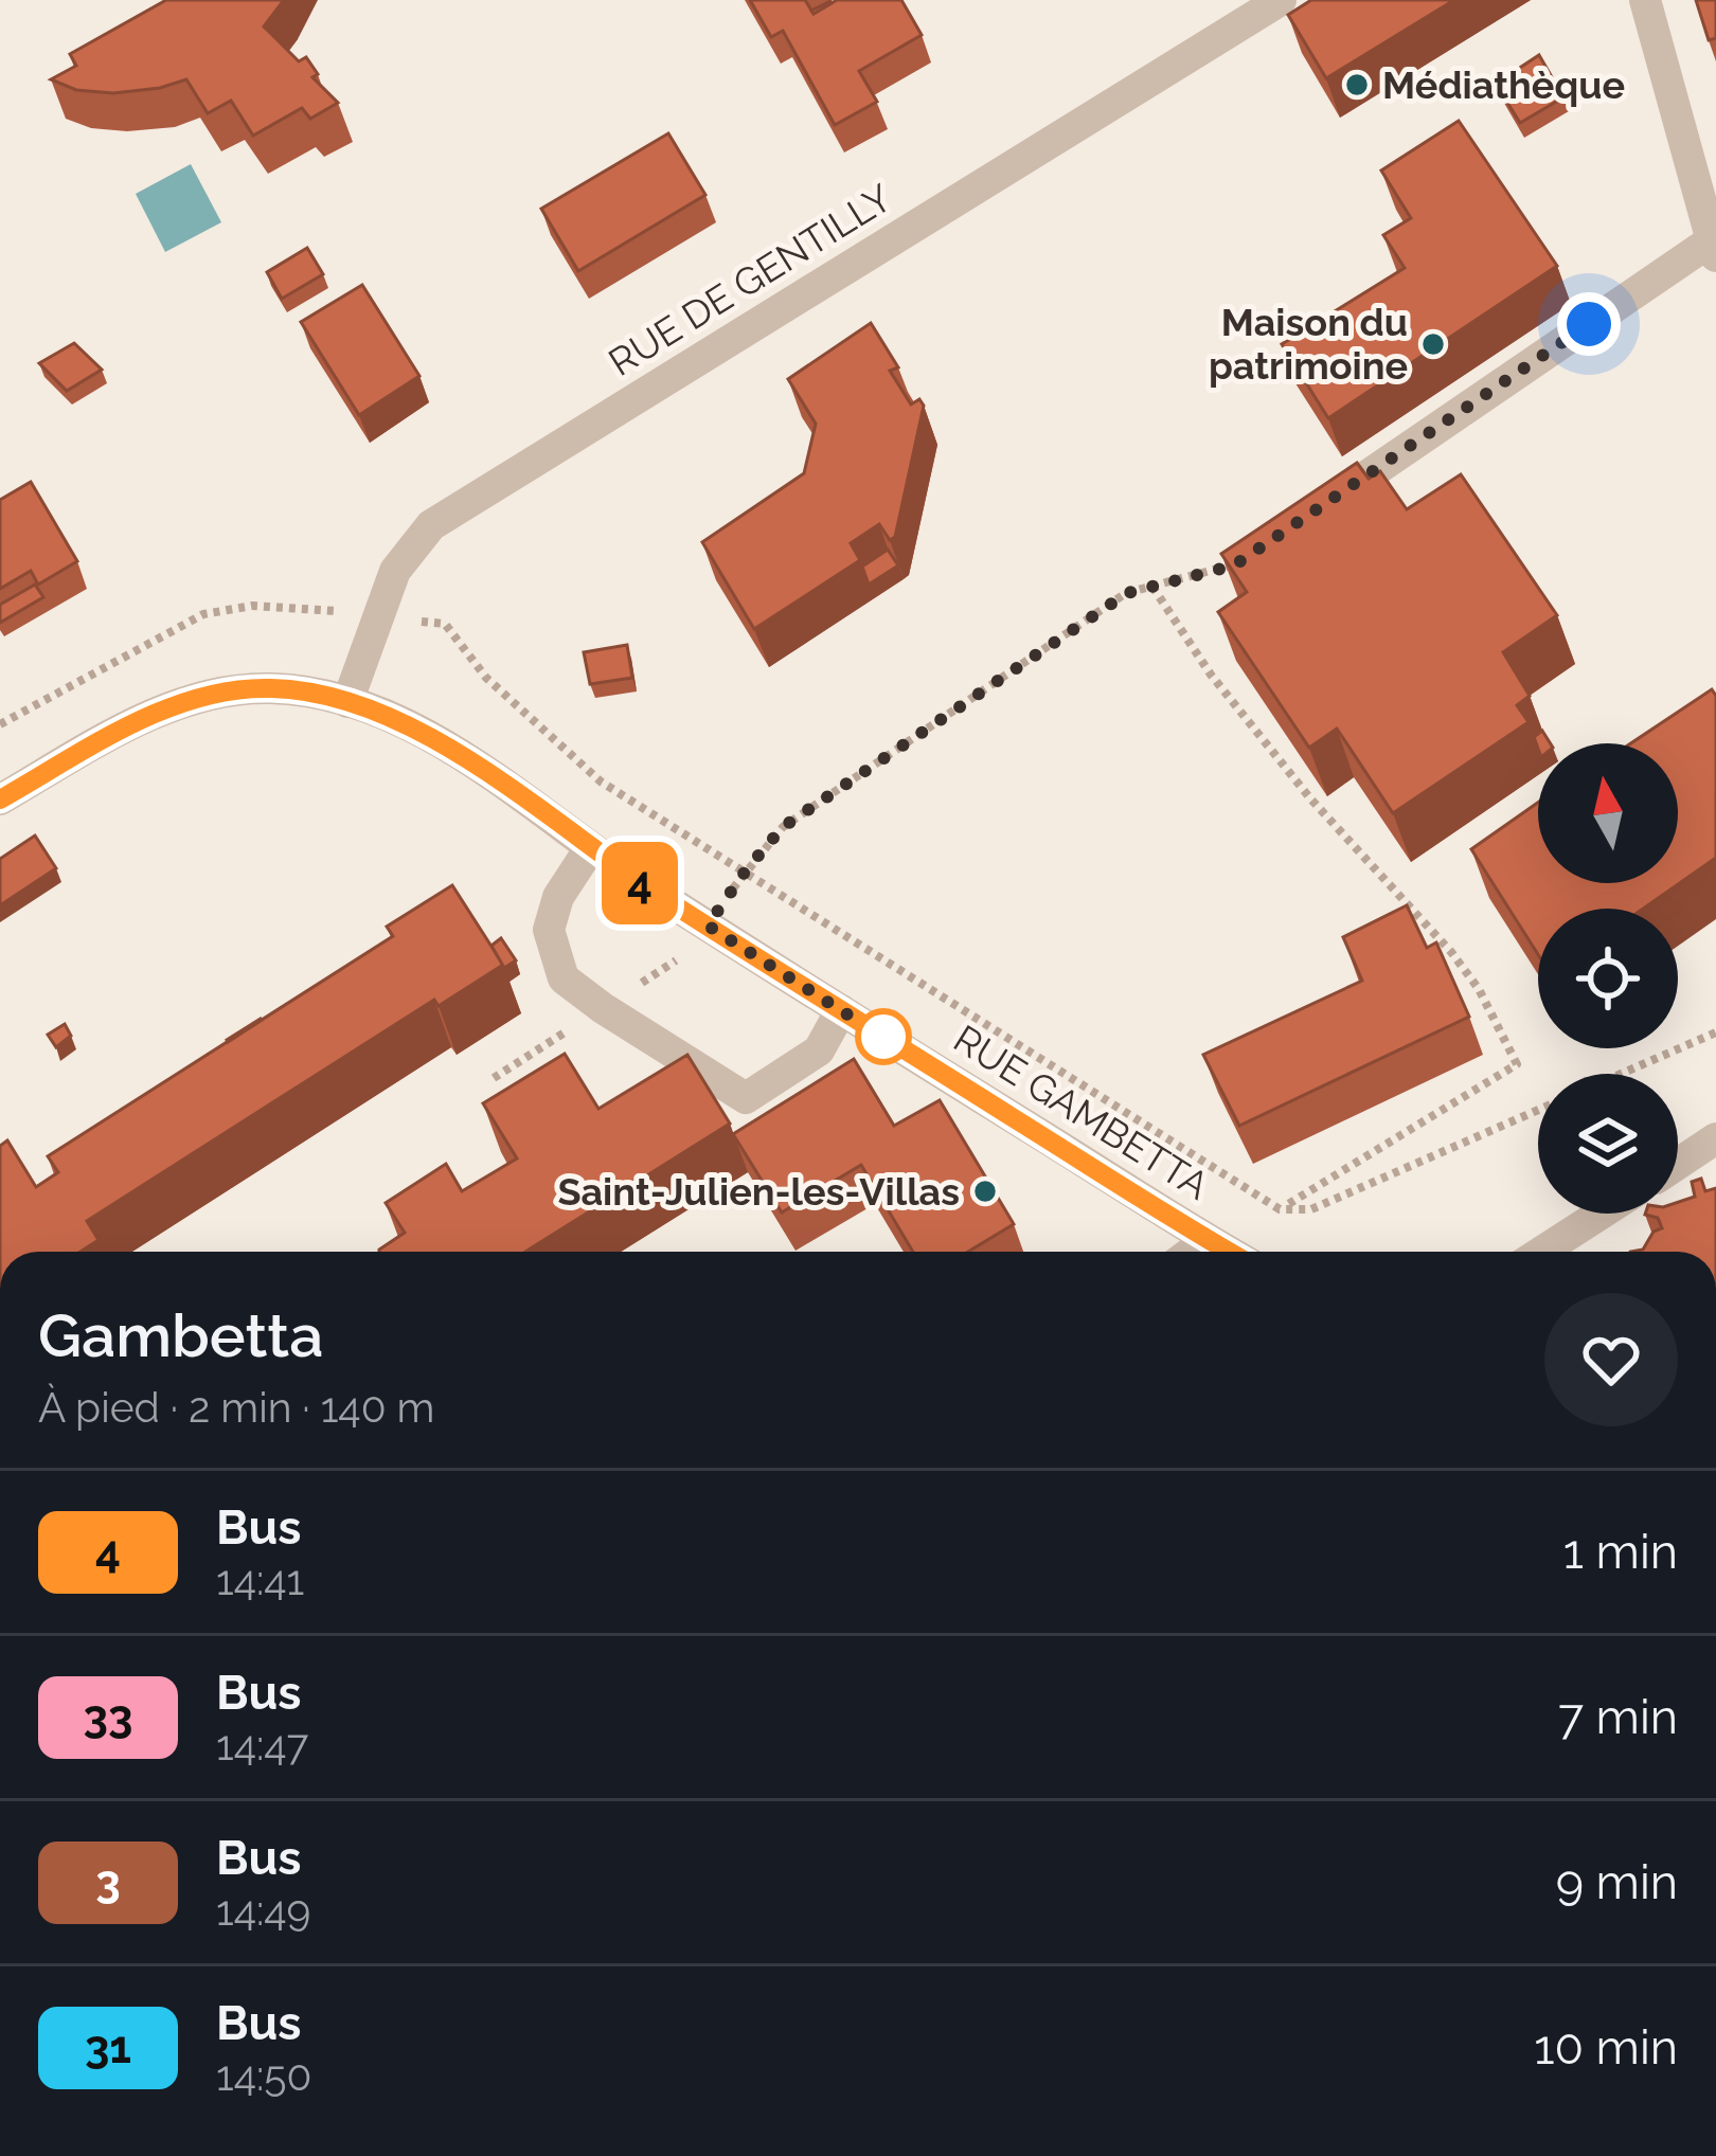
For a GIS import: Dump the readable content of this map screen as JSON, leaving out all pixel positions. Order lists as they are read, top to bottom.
{
  "streets": {
    "street": ["RUE DE GENTILLY", "RUE GAMBETTA"]
  },
  "crossings": [
    ["RUE DE GENTILLY", "RUE GAMBETTA"]
  ],
  "places": ["Médiathèque", "Maison du patrimoine", "Saint-Julien-les-Villas"],
  "lines": ["bus line 4"],
  "north": "top",
  "page": {
    "on_map": "4",
    "heading": ["Gambetta", "À pied · 2 min · 140 m"],
    "list": [
      {
        "mark": "4",
        "name": "Bus",
        "note": "14:41",
        "value": "1 min"
      },
      {
        "mark": "33",
        "name": "Bus",
        "note": "14:47",
        "value": "7 min"
      },
      {
        "mark": "3",
        "name": "Bus",
        "note": "14:49",
        "value": "9 min"
      },
      {
        "mark": "31",
        "name": "Bus",
        "note": "14:50",
        "value": "10 min"
      }
    ]
  }
}
